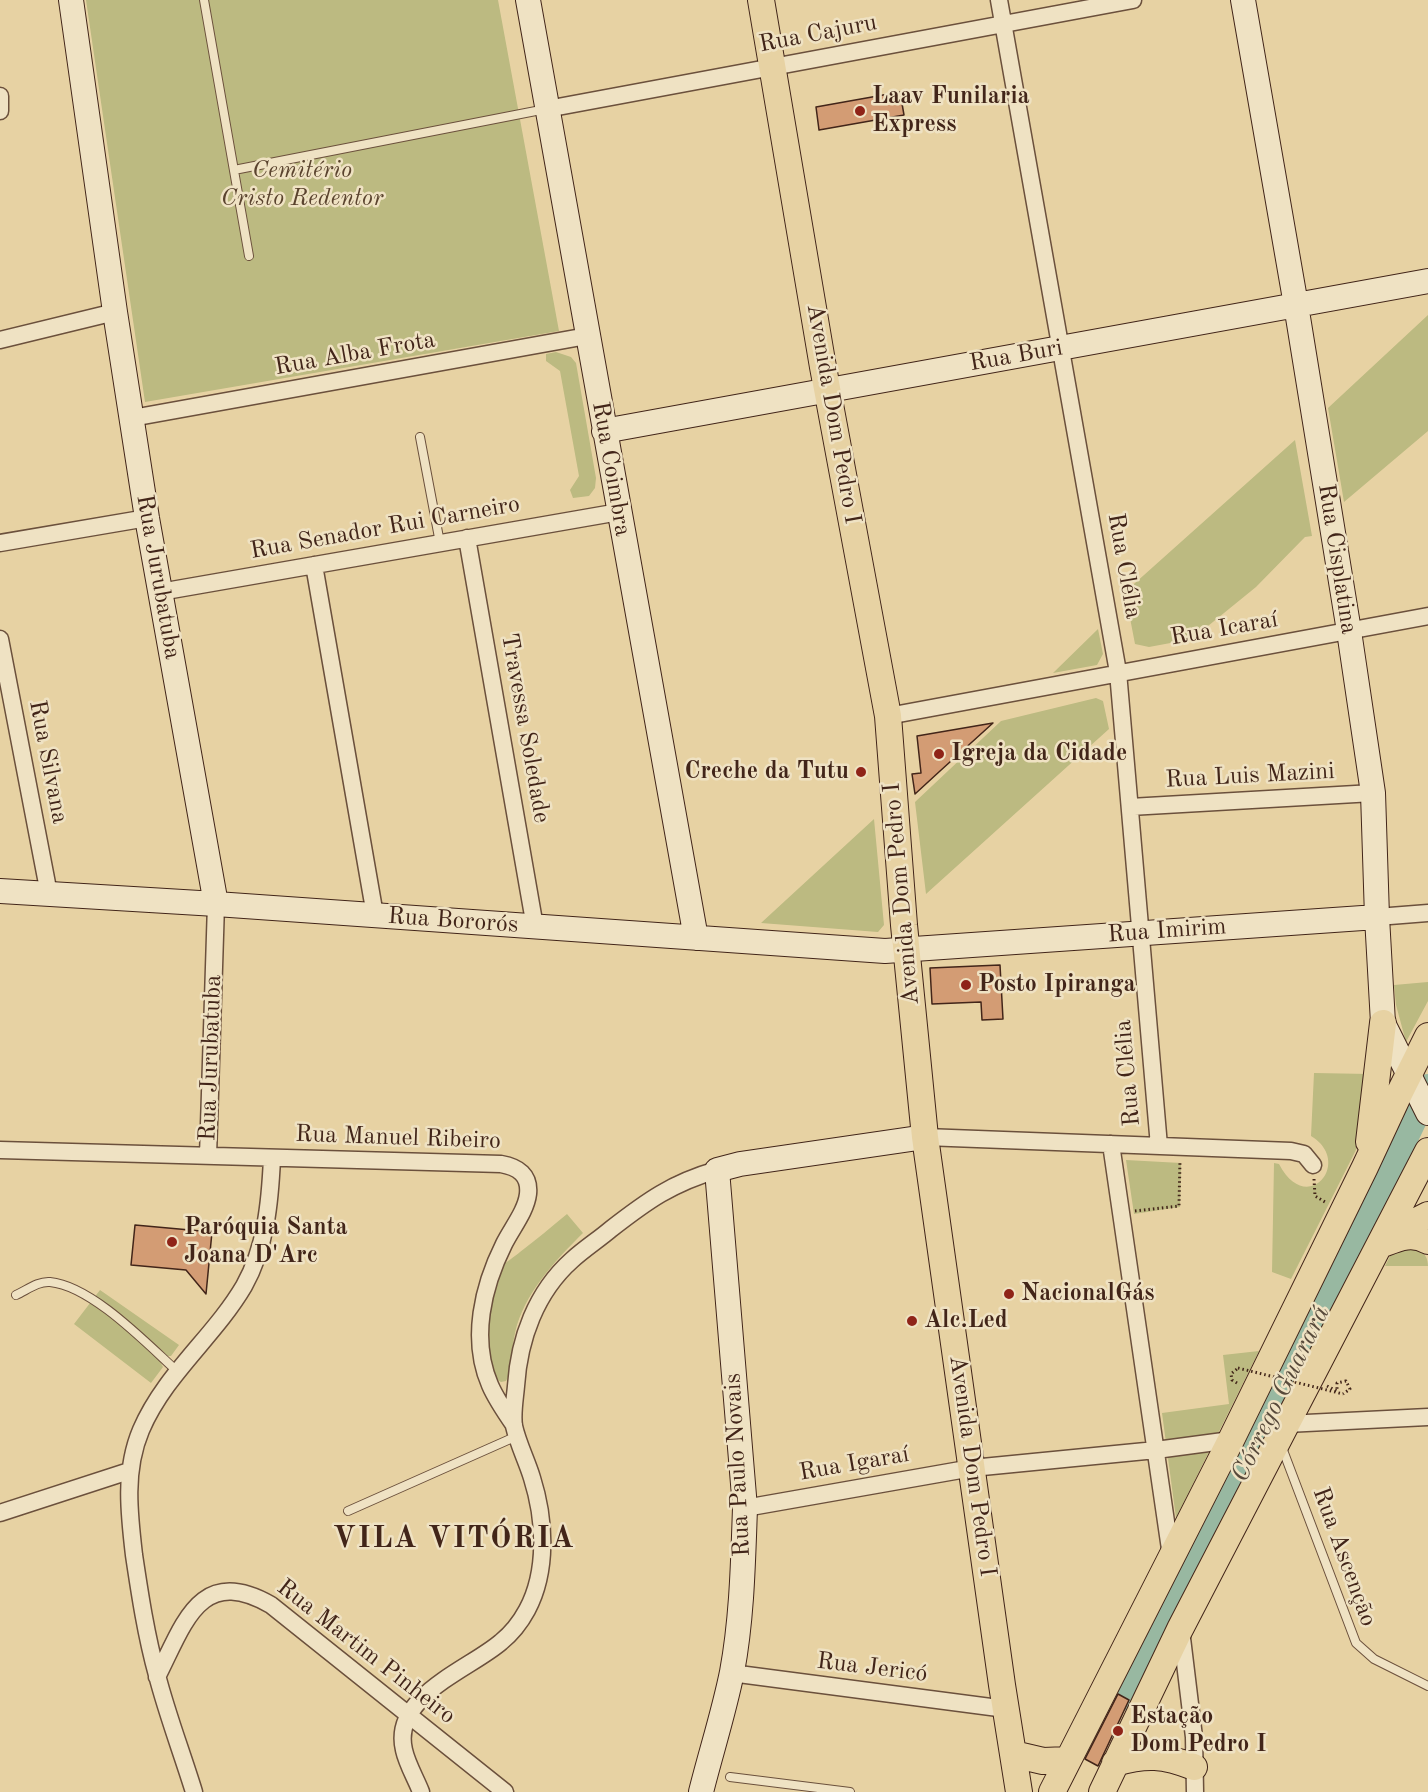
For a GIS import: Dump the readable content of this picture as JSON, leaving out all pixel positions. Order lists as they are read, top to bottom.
{
  "streets": {
    "main road": ["Avenida Dom Pedro I"],
    "street": [
      "Rua Cajuru",
      "Rua Alba Frota",
      "Rua Buri",
      "Rua Coimbra",
      "Rua Senador Rui Carneiro",
      "Rua Cisplatina",
      "Rua Clélia",
      "Rua Jurubatuba",
      "Rua Icaraí",
      "Travessa Soledade",
      "Rua Silvana",
      "Rua Luis Mazini",
      "Rua Bororós",
      "Rua Imirim",
      "Rua Manuel Ribeiro",
      "Rua Igaraí",
      "Rua Paulo Novais",
      "Rua Martim Pinheiro",
      "Rua Jericó"
    ],
    "lane": ["Rua Ascenção"]
  },
  "crossings": [
    ["Rua Cajuru", "Avenida Dom Pedro I"],
    ["Rua Cajuru", "Rua Coimbra"],
    ["Rua Cajuru", "Rua Clélia"],
    ["Rua Alba Frota", "Rua Coimbra"],
    ["Rua Alba Frota", "Rua Jurubatuba"],
    ["Rua Buri", "Avenida Dom Pedro I"],
    ["Rua Buri", "Rua Coimbra"],
    ["Rua Buri", "Rua Cisplatina"],
    ["Rua Buri", "Rua Clélia"],
    ["Avenida Dom Pedro I", "Rua Icaraí"],
    ["Avenida Dom Pedro I", "Rua Bororós"],
    ["Avenida Dom Pedro I", "Rua Imirim"],
    ["Avenida Dom Pedro I", "Rua Igaraí"],
    ["Avenida Dom Pedro I", "Rua Jericó"],
    ["Rua Coimbra", "Rua Senador Rui Carneiro"],
    ["Rua Coimbra", "Rua Bororós"],
    ["Rua Senador Rui Carneiro", "Rua Jurubatuba"],
    ["Rua Senador Rui Carneiro", "Travessa Soledade"],
    ["Rua Cisplatina", "Rua Icaraí"],
    ["Rua Cisplatina", "Rua Luis Mazini"],
    ["Rua Cisplatina", "Rua Imirim"],
    ["Rua Clélia", "Rua Icaraí"],
    ["Rua Clélia", "Rua Luis Mazini"],
    ["Rua Clélia", "Rua Imirim"],
    ["Rua Jurubatuba", "Rua Bororós"],
    ["Rua Jurubatuba", "Rua Manuel Ribeiro"],
    ["Travessa Soledade", "Rua Bororós"],
    ["Rua Silvana", "Rua Bororós"],
    ["Rua Bororós", "Rua Imirim"],
    ["Rua Igaraí", "Rua Paulo Novais"],
    ["Rua Paulo Novais", "Rua Jericó"]
  ],
  "districts": ["VILA VITÓRIA"],
  "water": ["Córrego Guarará"],
  "parks": ["Cemitério Cristo Redentor"],
  "places": [
    "Laav Funilaria Express",
    "Igreja da Cidade",
    "Creche da Tutu",
    "Posto Ipiranga",
    "Paróquia Santa Joana D'Arc",
    "NacionalGás",
    "Alc.Led",
    "Estação Dom Pedro I"
  ]
}
